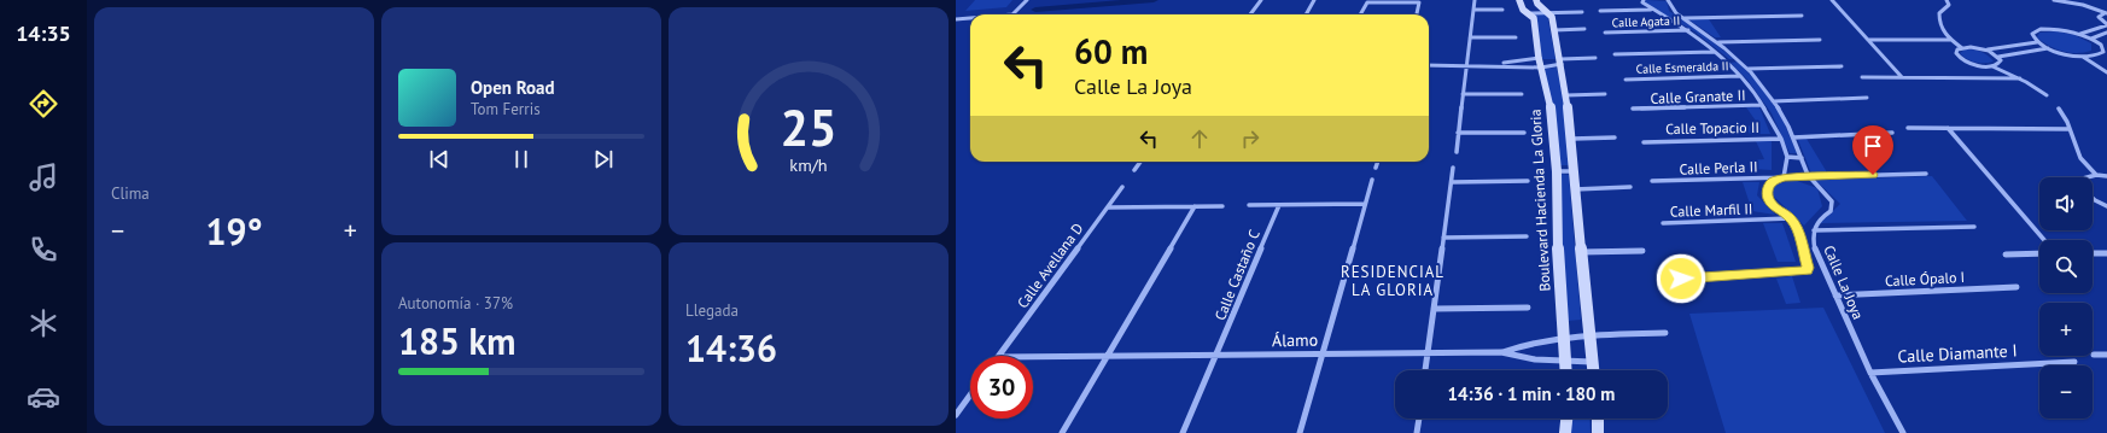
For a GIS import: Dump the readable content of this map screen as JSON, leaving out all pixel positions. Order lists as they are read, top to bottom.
{
  "streets": {
    "street": [
      "Calle Agata II",
      "Calle Esmeralda II",
      "Calle Granate II",
      "Calle Topacio II",
      "Calle Perla II",
      "Boulevard Hacienda La Gloria",
      "Calle Marfil II",
      "Calle Avellana D",
      "Calle Castaño C",
      "Calle Ópalo I",
      "Calle La Joya",
      "Álamo",
      "Calle Diamante I"
    ]
  },
  "crossings": [
    ["Calle Perla II", "Calle La Joya"],
    ["Boulevard Hacienda La Gloria", "Álamo"],
    ["Calle Marfil II", "Calle La Joya"],
    ["Calle Castaño C", "Álamo"],
    ["Calle Ópalo I", "Calle La Joya"],
    ["Calle La Joya", "Calle Diamante I"]
  ],
  "districts": ["RESIDENCIAL LA GLORIA"],
  "page": {
    "tabs": "14:35",
    "tile": [
      "Clima",
      ["Autonomía · 37%", "185 km"],
      ["Llegada", "14:36"]
    ],
    "turn": ["60 m", "Calle La Joya"],
    "song": ["Open Road", "Tom Ferris"],
    "map_buttons": ["+", "−"],
    "heat": ["−", "19°", "+"],
    "limit": "30",
    "trip": "14:36 · 1 min · 180 m",
    "gauge": ["25", "km/h"]
  }
}
